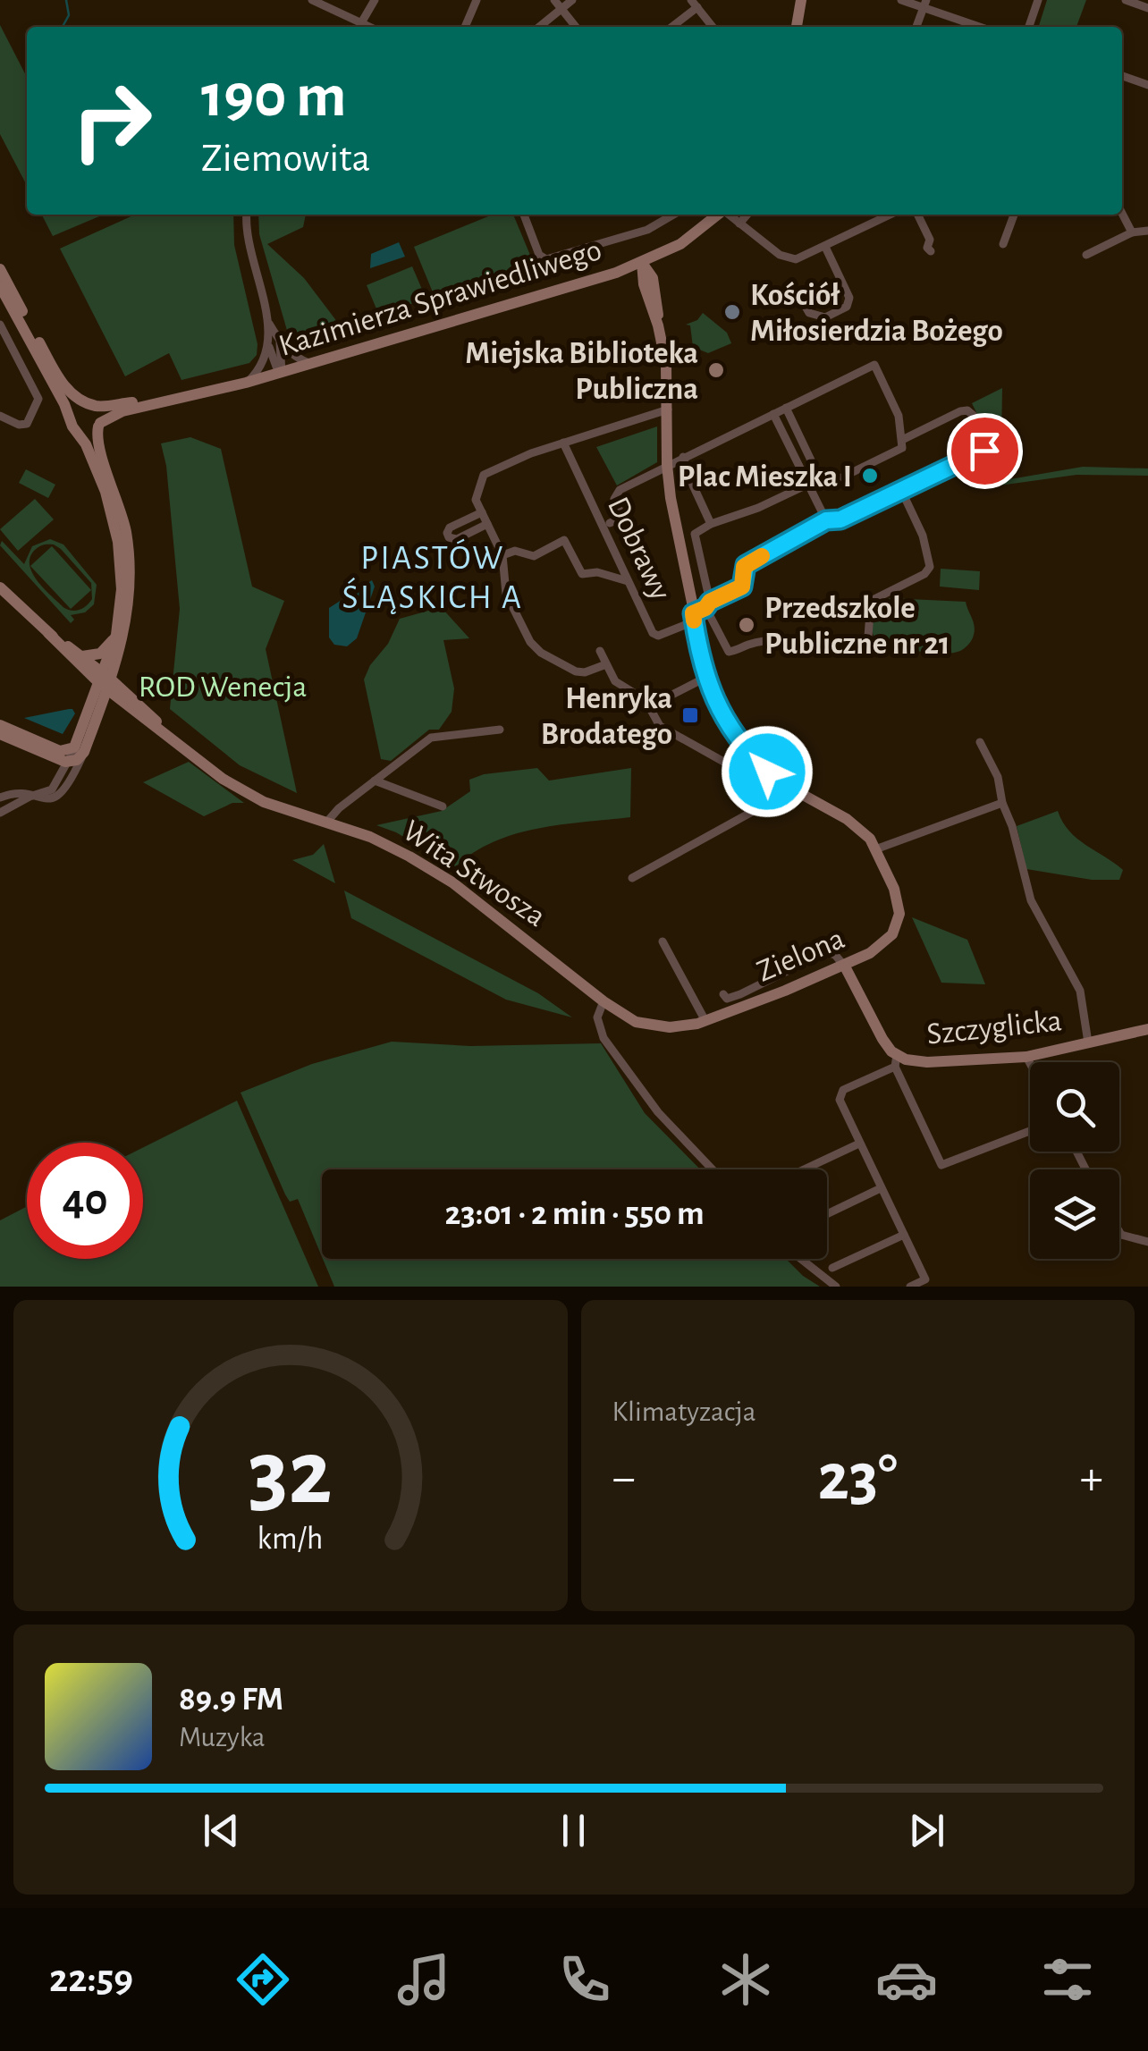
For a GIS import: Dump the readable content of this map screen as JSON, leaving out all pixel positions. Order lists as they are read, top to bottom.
{
  "streets": {
    "street": [
      "Kazimierza Sprawiedliwego",
      "Dobrawy",
      "Wita Stwosza",
      "Zielona",
      "Szczyglicka"
    ]
  },
  "crossings": [
    ["Kazimierza Sprawiedliwego", "Zielona"],
    ["Dobrawy", "Zielona"],
    ["Wita Stwosza", "Zielona"],
    ["Zielona", "Szczyglicka"]
  ],
  "districts": ["PIASTÓW ŚLĄSKICH A"],
  "parks": ["ROD Wenecja"],
  "places": {
    "other": [
      "Kościół Miłosierdzia Bożego",
      "Miejska Biblioteka Publiczna",
      "Plac Mieszka I",
      "Przedszkole Publiczne nr 21"
    ],
    "transit": ["Henryka Brodatego"]
  },
  "page": {
    "turn": ["190 m", "Ziemowita"],
    "limit": "40",
    "trip": "23:01 · 2 min · 550 m",
    "tile": "Klimatyzacja",
    "heat": ["−", "23°", "+"],
    "song": ["89.9 FM", "Muzyka"],
    "tabs": "22:59",
    "gauge": ["32", "km/h"]
  }
}
